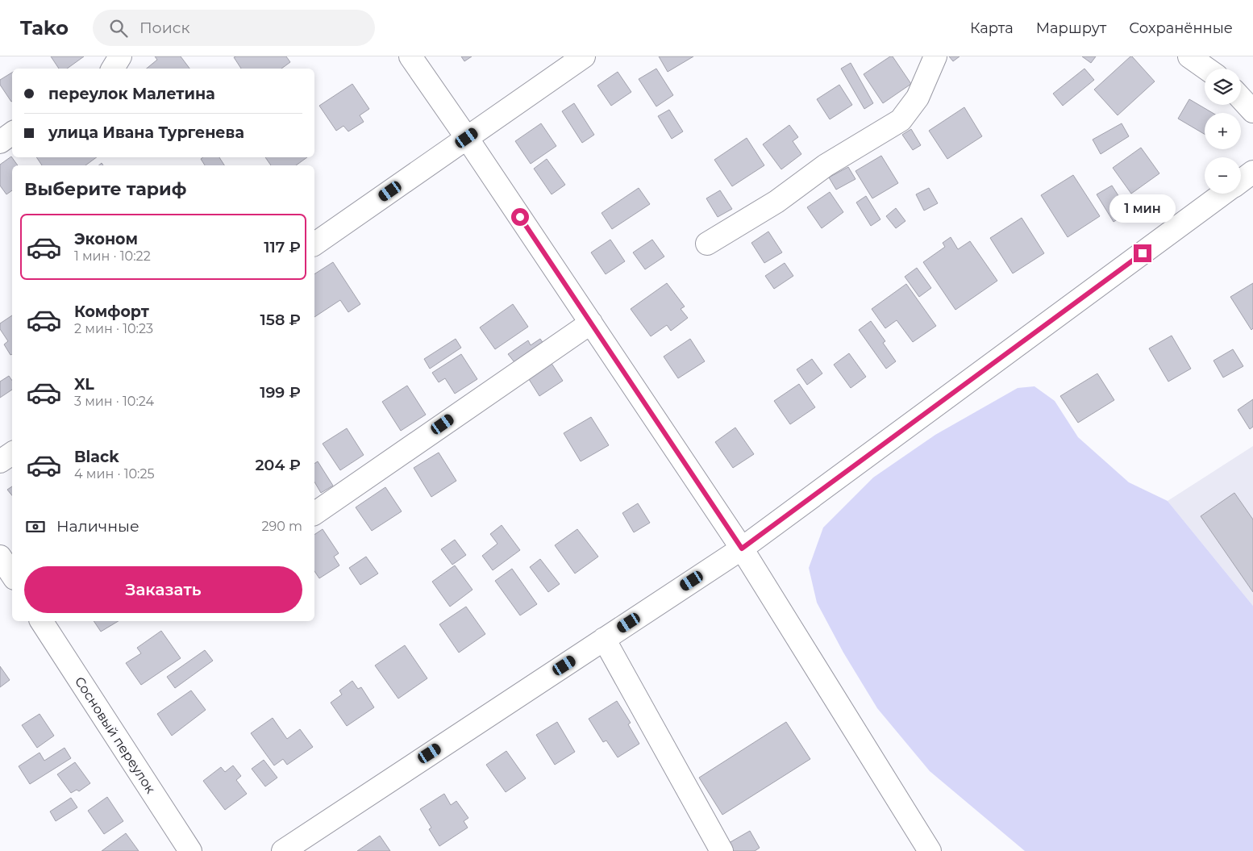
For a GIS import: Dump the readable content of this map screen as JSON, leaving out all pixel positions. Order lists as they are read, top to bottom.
{
  "streets": {
    "street": ["Сосновый переулок"]
  },
  "page": {
    "header": "Tako",
    "search": "Поиск",
    "nav": ["Карта", "Маршрут", "Сохранённые"],
    "map_buttons": ["+", "−"],
    "banner": ["переулок Малетина", "улица Ивана Тургенева"],
    "heading": "Выберите тариф",
    "bubble": "1 мин",
    "list": [
      {
        "name": "Эконом",
        "note": "1 мин · 10:22",
        "value": "117 ₽"
      },
      {
        "name": "Комфорт",
        "note": "2 мин · 10:23",
        "value": "158 ₽"
      },
      {
        "name": "XL",
        "note": "3 мин · 10:24",
        "value": "199 ₽"
      },
      {
        "name": "Black",
        "note": "4 мин · 10:25",
        "value": "204 ₽"
      }
    ],
    "pay": ["Наличные", "290 m"],
    "buttons": "Заказать"
  }
}
